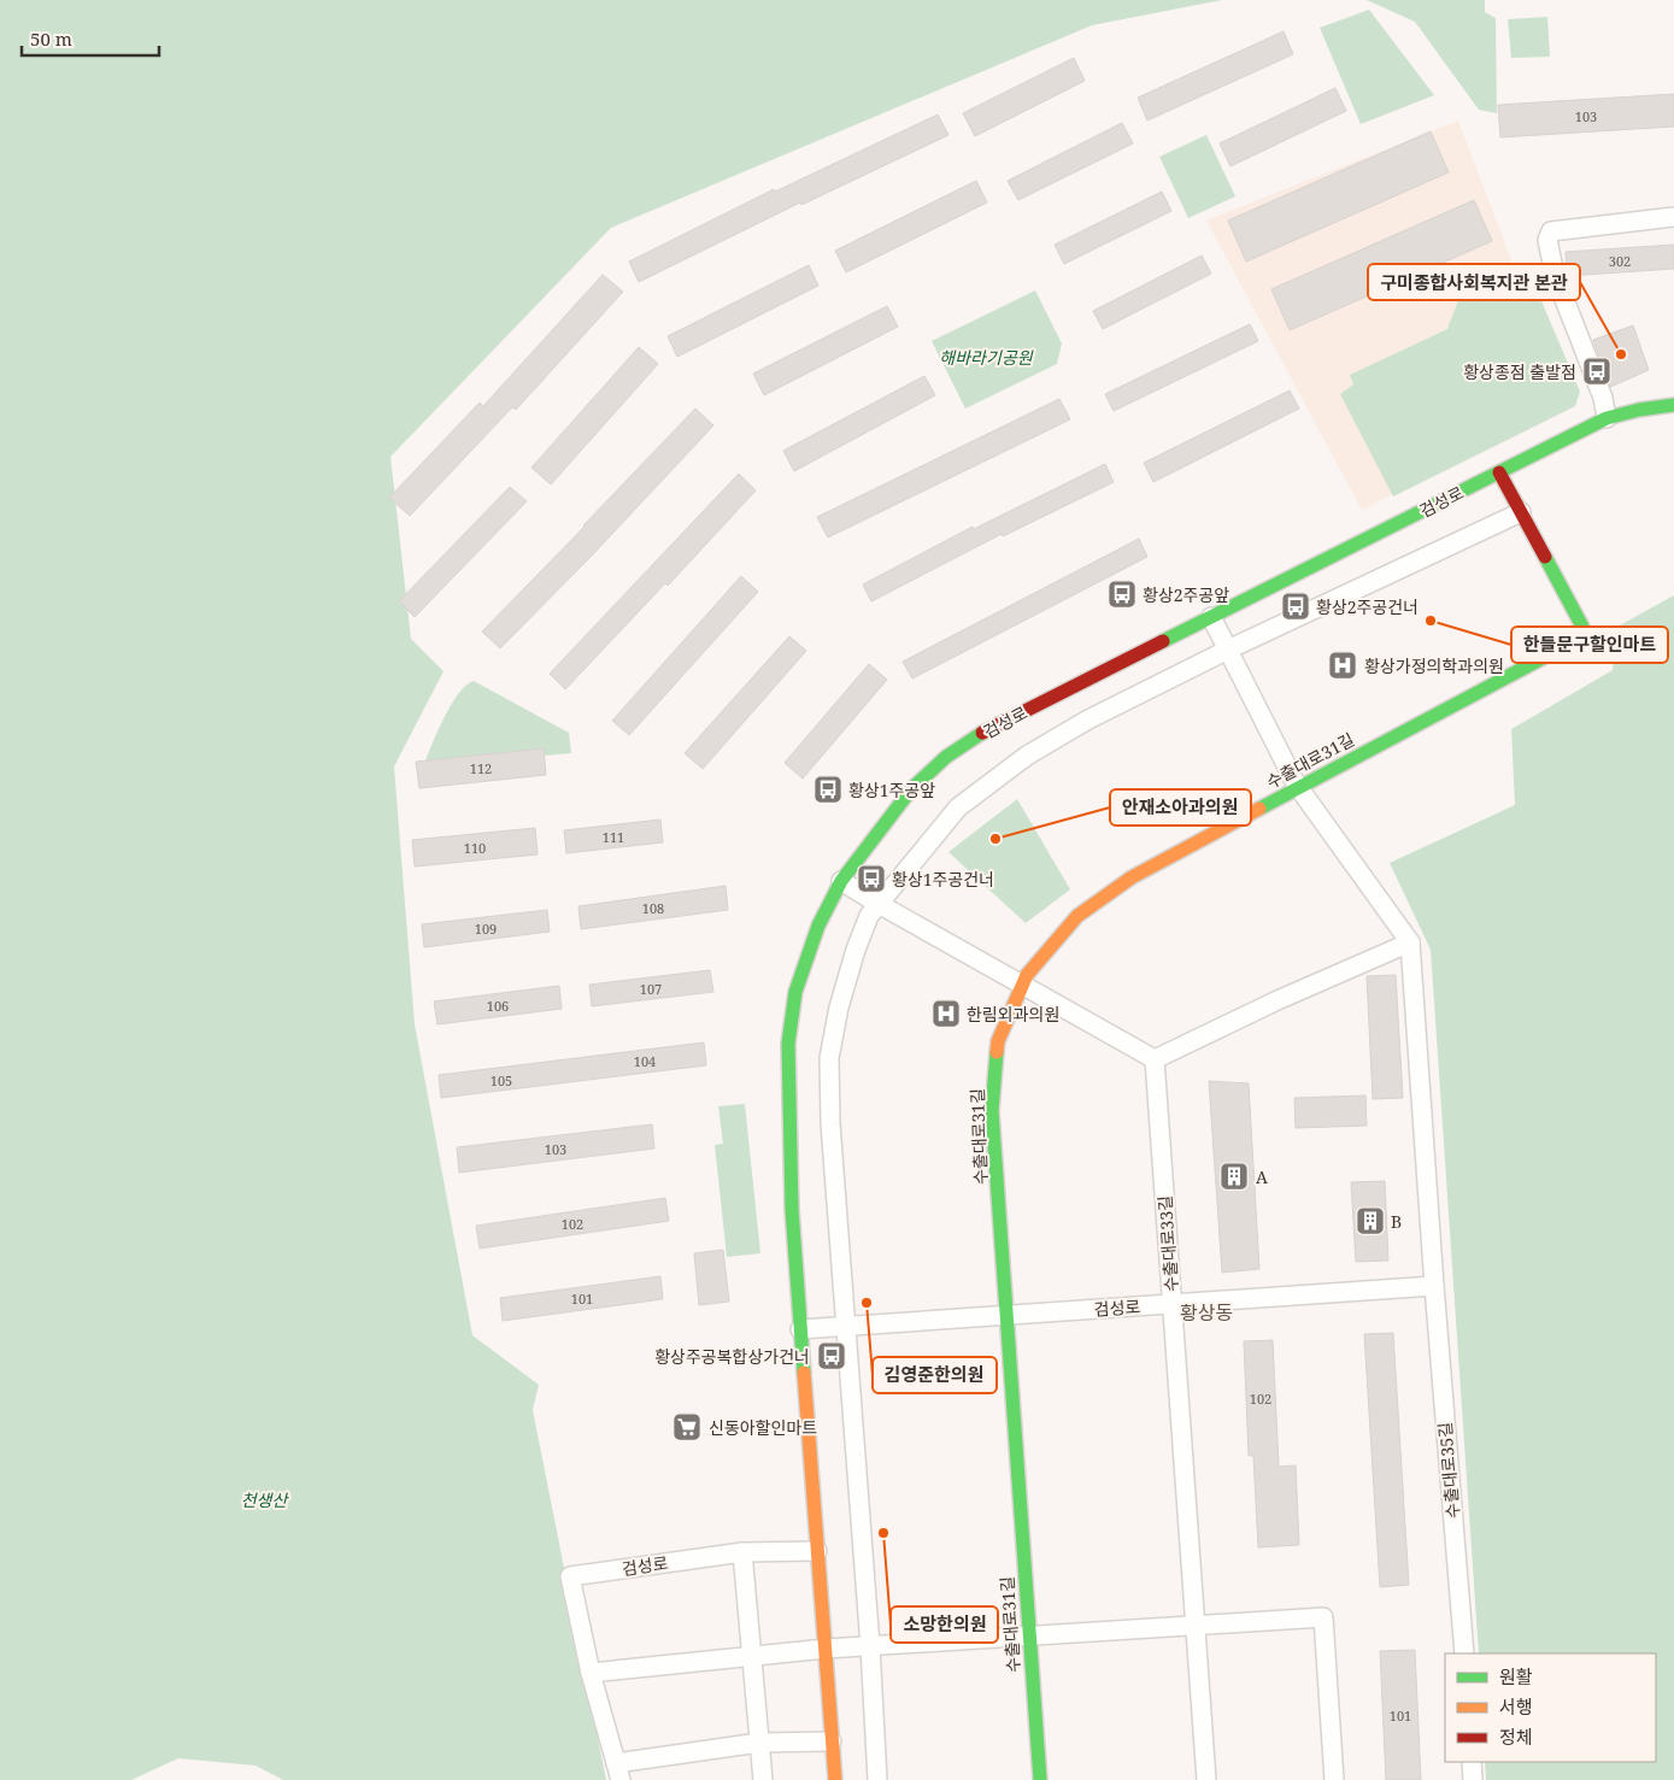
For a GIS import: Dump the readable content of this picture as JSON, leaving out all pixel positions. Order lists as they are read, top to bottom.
{
  "streets": {
    "street": [
      "검성로",
      "수출대로31길",
      "수출대로33길",
      "수출대로35길"
    ]
  },
  "crossings": [
    ["검성로", "수출대로31길"],
    ["검성로", "수출대로33길"],
    ["검성로", "수출대로35길"]
  ],
  "districts": ["황상동"],
  "parks": ["해바라기공원", "천생산"],
  "places": {
    "other": [
      "구미종합사회복지관 본관",
      "한들문구할인마트",
      "안재소아과의원",
      "김영준한의원",
      "소망한의원"
    ],
    "bus stop": [
      "황상종점 출발점",
      "황상2주공앞",
      "황상2주공건너",
      "황상1주공앞",
      "황상1주공건너",
      "황상주공복합상가건너"
    ],
    "hospital": ["황상가정의학과의원", "한림외과의원"],
    "building": ["A", "B"],
    "supermarket": ["신동아할인마트"]
  },
  "house_numbers": [
    "103",
    "302",
    "112",
    "111",
    "110",
    "108",
    "109",
    "107",
    "106",
    "104",
    "105",
    "103",
    "102",
    "101",
    "102",
    "101"
  ],
  "legend": ["원활", "서행", "정체"],
  "scale_bar": "50 m"
}
